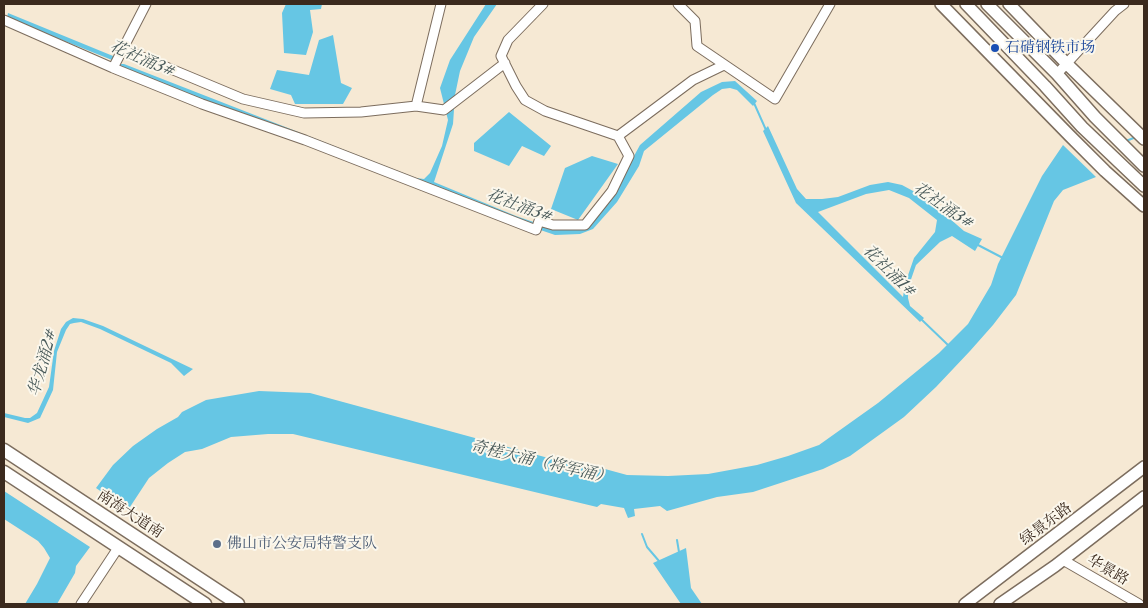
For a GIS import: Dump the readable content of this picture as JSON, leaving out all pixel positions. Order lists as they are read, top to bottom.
{
  "streets": {
    "highway": ["南海大道南"],
    "main road": ["绿景东路"],
    "street": ["华景路"]
  },
  "water": [
    "花社涌3#",
    "花社涌1#",
    "华龙涌2#",
    "奇槎大涌（将军涌）"
  ],
  "places": ["石𬒔钢铁市场", "佛山市公安局特警支队"]
}
